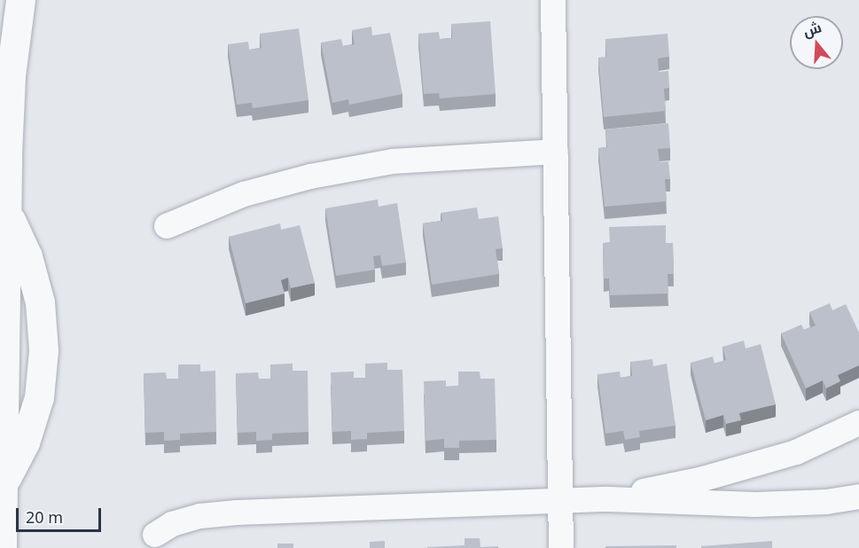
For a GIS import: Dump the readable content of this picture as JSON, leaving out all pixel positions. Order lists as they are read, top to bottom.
{
  "scale_bar": "20 m",
  "north": "top"
}
